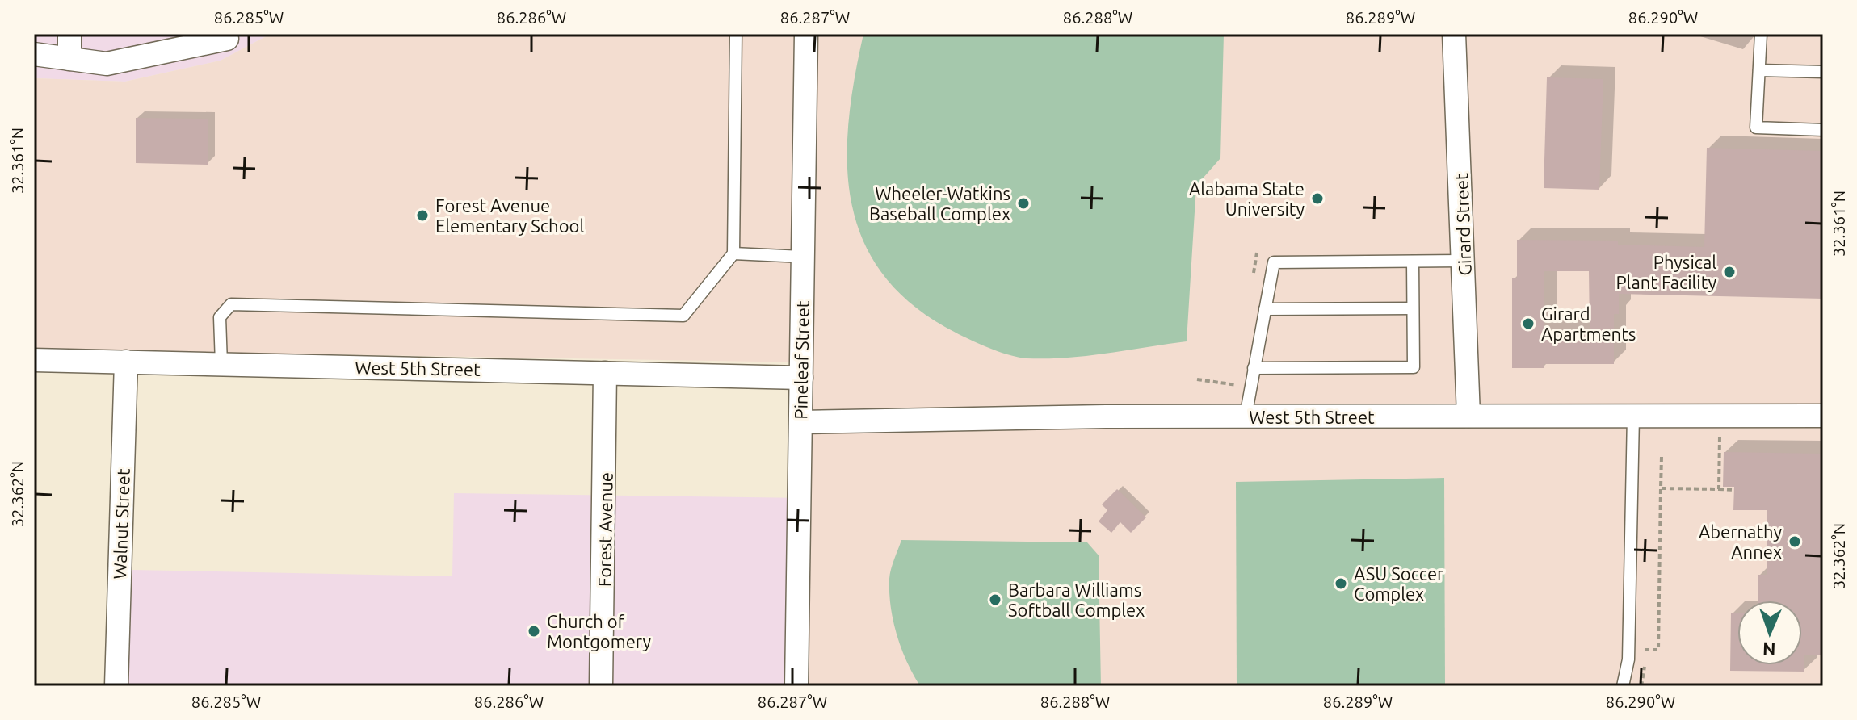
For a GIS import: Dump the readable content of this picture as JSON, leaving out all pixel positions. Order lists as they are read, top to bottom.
{
  "streets": {
    "street": [
      "Girard Street",
      "Pineleaf Street",
      "West 5th Street",
      "Walnut Street",
      "Forest Avenue"
    ]
  },
  "crossings": [
    ["Girard Street", "West 5th Street"],
    ["Pineleaf Street", "West 5th Street"],
    ["West 5th Street", "Walnut Street"],
    ["West 5th Street", "Forest Avenue"]
  ],
  "places": [
    "Alabama State University",
    "Wheeler-Watkins Baseball Complex",
    "Forest Avenue Elementary School",
    "Physical Plant Facility",
    "Girard Apartments",
    "Abernathy Annex",
    "ASU Soccer Complex",
    "Barbara Williams Softball Complex",
    "Church of Montgomery"
  ],
  "north": "bottom",
  "coordinates": [
    "86.285°W",
    "86.286°W",
    "86.287°W",
    "86.288°W",
    "86.289°W",
    "86.290°W",
    "32.361°N",
    "32.362°N"
  ]
}
